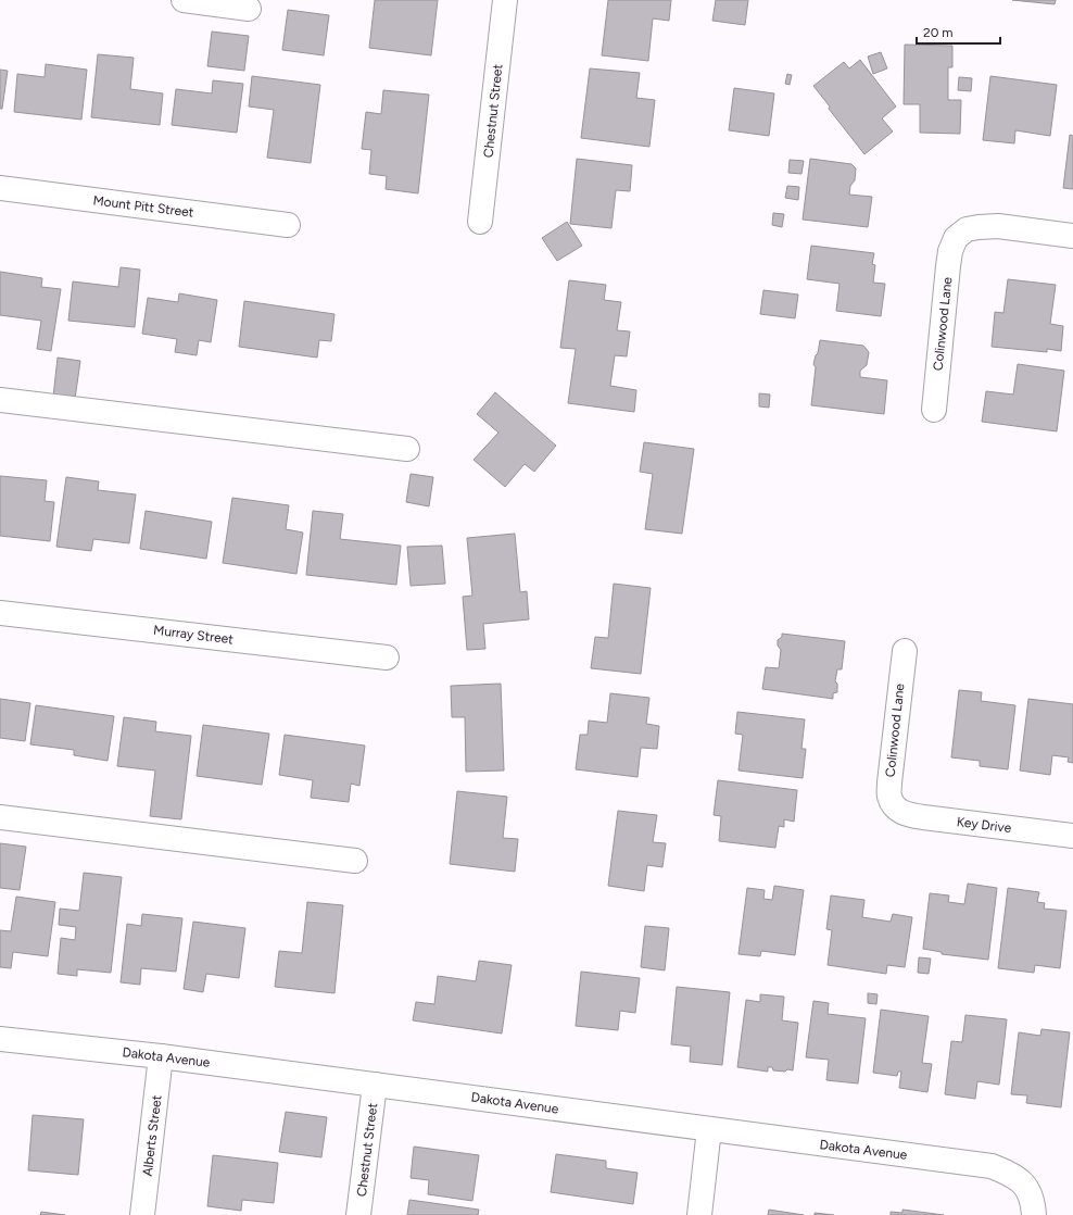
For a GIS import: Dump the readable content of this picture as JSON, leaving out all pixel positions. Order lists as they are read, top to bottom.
{
  "streets": {
    "street": [
      "Chestnut Street",
      "Mount Pitt Street",
      "Colinwood Lane",
      "Murray Street",
      "Key Drive",
      "Dakota Avenue",
      "Alberts Street"
    ]
  },
  "crossings": [
    ["Chestnut Street", "Dakota Avenue"],
    ["Colinwood Lane", "Key Drive"],
    ["Dakota Avenue", "Alberts Street"]
  ],
  "scale_bar": "20 m"
}
